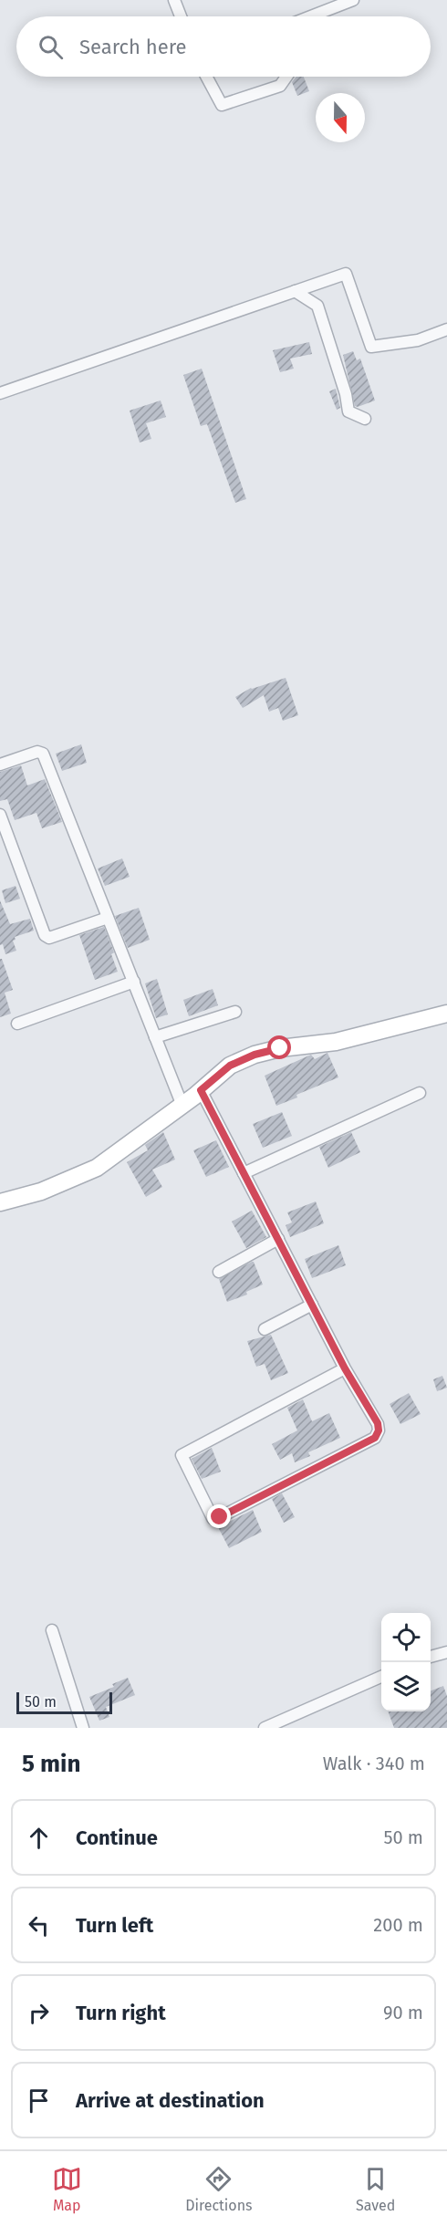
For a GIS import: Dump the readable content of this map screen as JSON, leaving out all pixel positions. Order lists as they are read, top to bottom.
{
  "scale_bar": "50 m",
  "north": "bottom",
  "page": {
    "search": "Search here",
    "scale": "50 m",
    "heading": ["5 min", "Walk · 340 m"],
    "list": [
      ["Continue", "50 m"],
      ["Turn left", "200 m"],
      ["Turn right", "90 m"],
      "Arrive at destination"
    ],
    "nav": ["Map", "Directions", "Saved"]
  }
}
